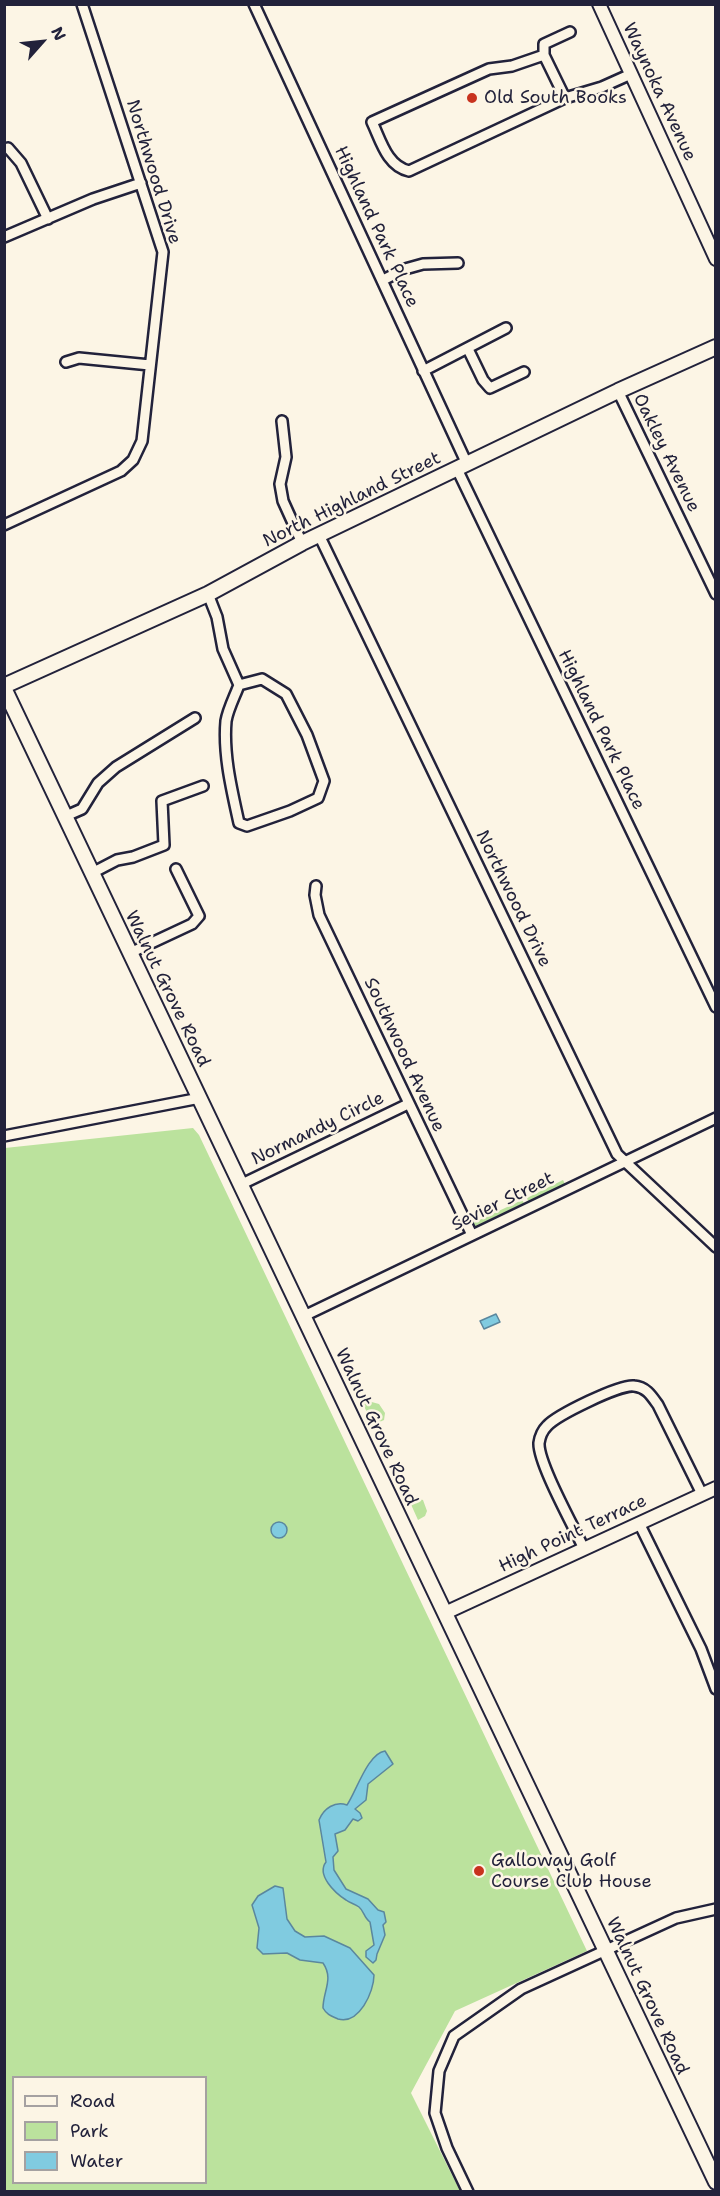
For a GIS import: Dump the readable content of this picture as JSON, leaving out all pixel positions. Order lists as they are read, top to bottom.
{
  "streets": {
    "main road": ["North Highland Street", "Walnut Grove Road"],
    "street": [
      "Waynoka Avenue",
      "Northwood Drive",
      "Highland Park Place",
      "Oakley Avenue",
      "Southwood Avenue",
      "Normandy Circle",
      "Sevier Street",
      "High Point Terrace"
    ]
  },
  "crossings": [
    ["Northwood Drive", "North Highland Street"],
    ["Northwood Drive", "Sevier Street"],
    ["Highland Park Place", "North Highland Street"],
    ["Oakley Avenue", "North Highland Street"],
    ["North Highland Street", "Walnut Grove Road"],
    ["Walnut Grove Road", "Normandy Circle"],
    ["Walnut Grove Road", "Sevier Street"],
    ["Walnut Grove Road", "High Point Terrace"],
    ["Southwood Avenue", "Normandy Circle"],
    ["Southwood Avenue", "Sevier Street"]
  ],
  "places": ["Old South Books", "Galloway Golf Course Club House"],
  "legend": ["Road", "Park", "Water"],
  "north": "top right"
}
